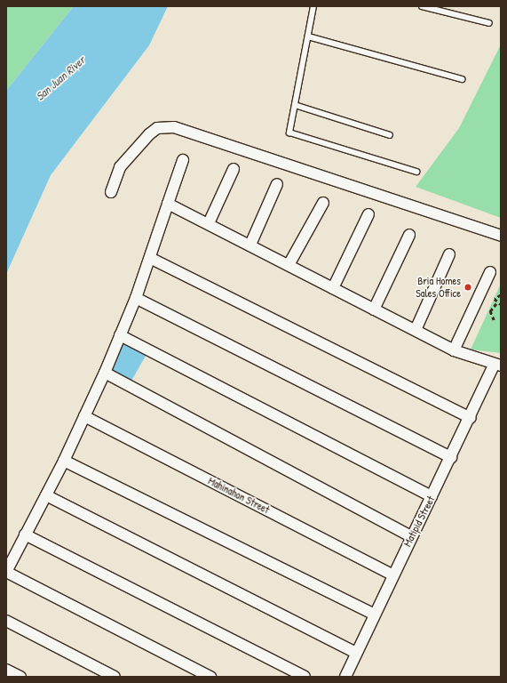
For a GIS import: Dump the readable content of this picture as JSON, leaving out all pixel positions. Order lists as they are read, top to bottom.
{
  "streets": {
    "street": ["Mahinahon Street", "Matipid Street"]
  },
  "crossings": [
    ["Mahinahon Street", "Matipid Street"]
  ],
  "water": ["San Juan River"],
  "places": ["Bria Homes Sales Office"]
}
